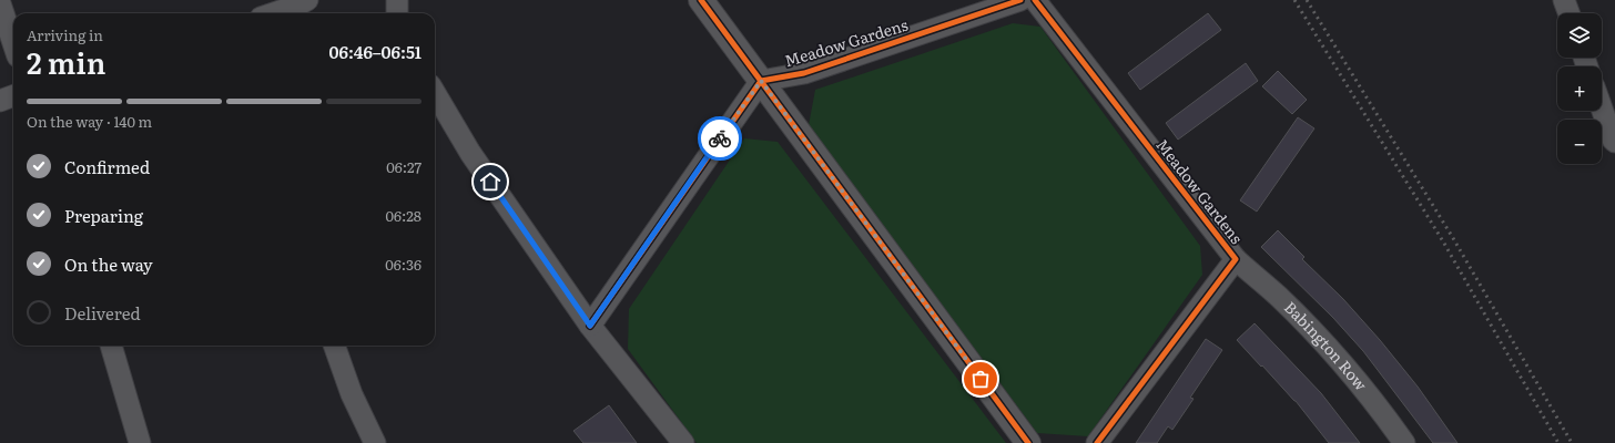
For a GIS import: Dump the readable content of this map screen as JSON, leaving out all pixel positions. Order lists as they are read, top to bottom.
{
  "streets": {
    "street": ["Meadow Gardens", "Babington Row"]
  },
  "crossings": [
    ["Meadow Gardens", "Babington Row"]
  ],
  "page": {
    "map_buttons": ["+", "−"],
    "heading": ["2 min", "Arriving in", "06:46–06:51"],
    "bar": "On the way · 140 m",
    "list": [
      ["Confirmed", "06:27"],
      ["Preparing", "06:28"],
      ["On the way", "06:36"],
      "Delivered"
    ]
  }
}
